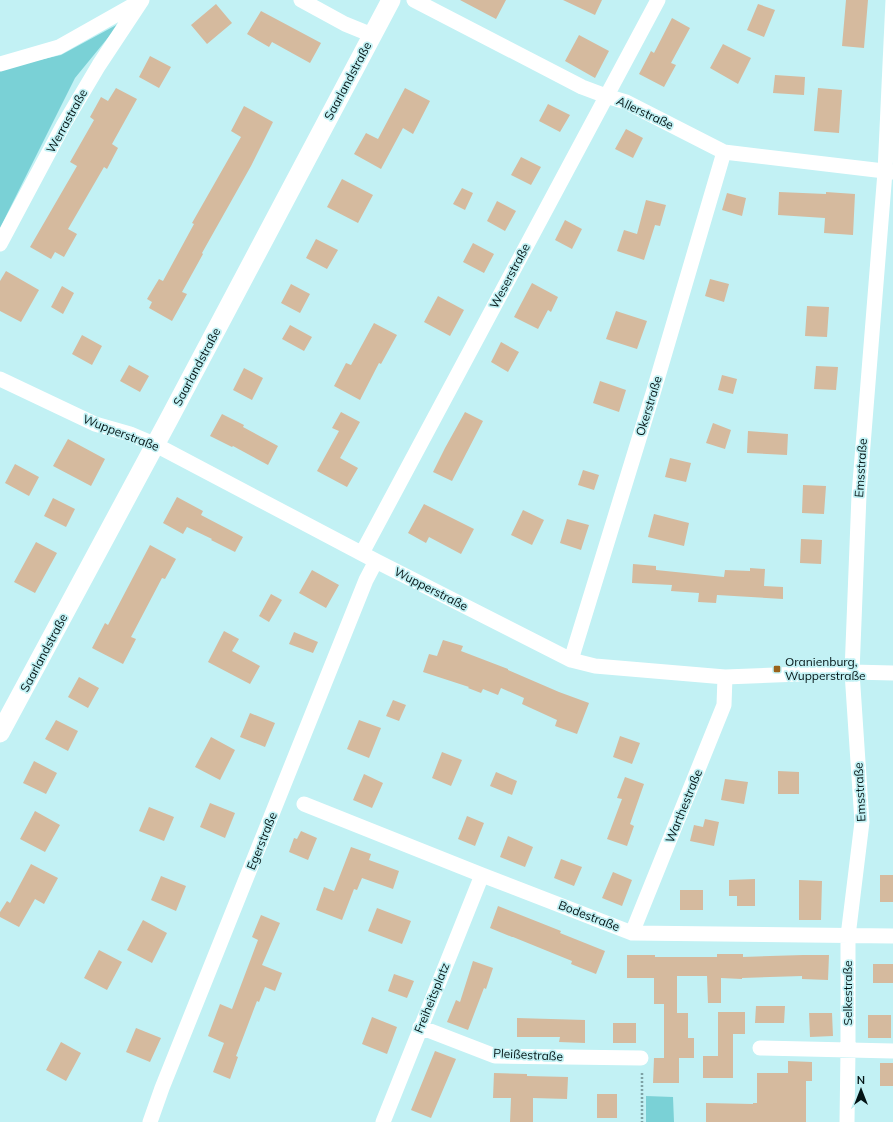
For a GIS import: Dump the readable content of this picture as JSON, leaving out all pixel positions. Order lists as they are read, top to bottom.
{
  "streets": {
    "street": [
      "Saarlandstraße",
      "Allerstraße",
      "Werrastraße",
      "Weserstraße",
      "Okerstraße",
      "Wupperstraße",
      "Emsstraße",
      "Warthestraße",
      "Egerstraße",
      "Bodestraße",
      "Selkestraße",
      "Freiheitsplatz",
      "Pleißestraße"
    ]
  },
  "crossings": [
    ["Saarlandstraße", "Wupperstraße"],
    ["Allerstraße", "Weserstraße"],
    ["Allerstraße", "Okerstraße"],
    ["Allerstraße", "Emsstraße"],
    ["Weserstraße", "Wupperstraße"],
    ["Okerstraße", "Wupperstraße"],
    ["Wupperstraße", "Emsstraße"],
    ["Wupperstraße", "Warthestraße"],
    ["Wupperstraße", "Egerstraße"],
    ["Emsstraße", "Bodestraße"],
    ["Emsstraße", "Selkestraße"],
    ["Warthestraße", "Bodestraße"],
    ["Bodestraße", "Selkestraße"],
    ["Bodestraße", "Freiheitsplatz"],
    ["Freiheitsplatz", "Pleißestraße"]
  ],
  "places": {
    "transit": ["Oranienburg, Wupperstraße"]
  },
  "north": "top"
}
